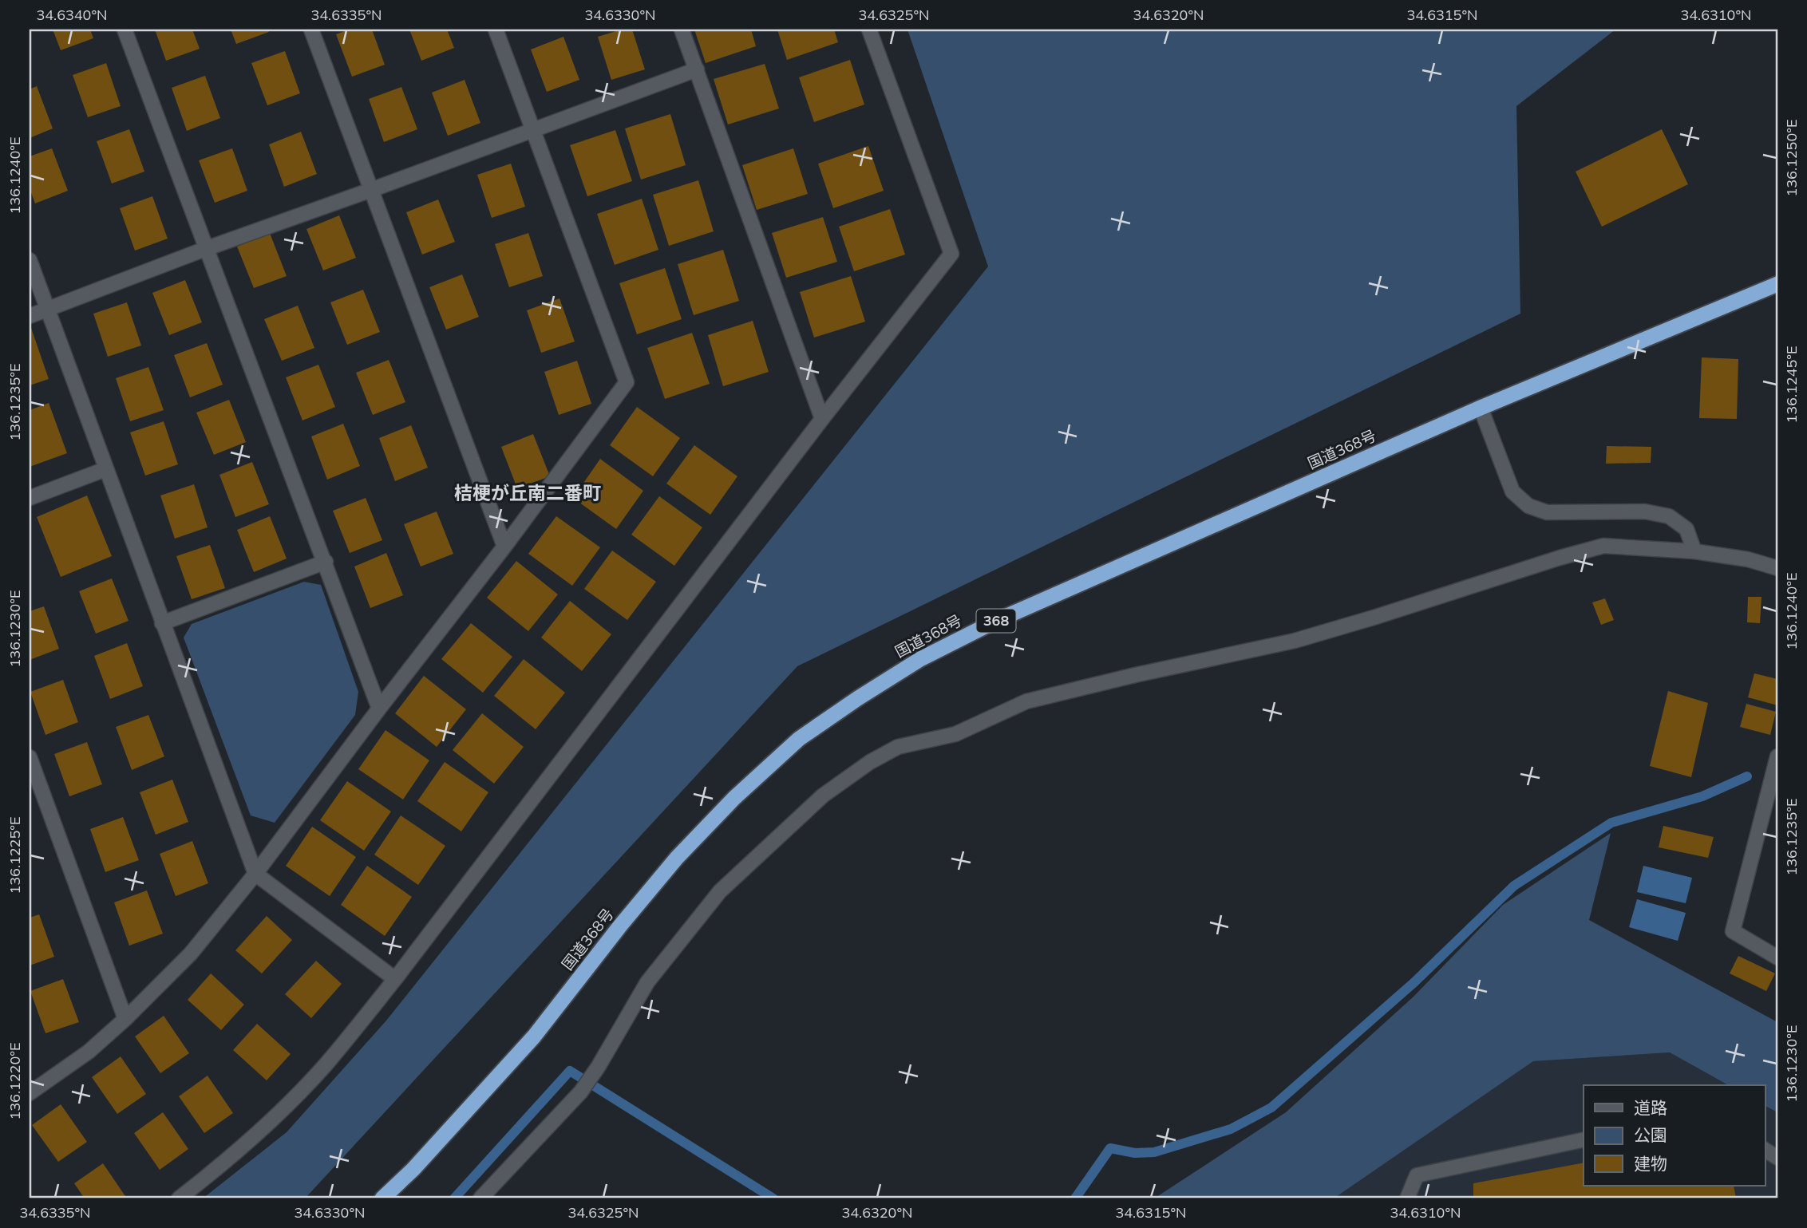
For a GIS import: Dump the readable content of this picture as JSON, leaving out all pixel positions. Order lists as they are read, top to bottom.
{
  "streets": {
    "highway": ["国道368号", "368"]
  },
  "districts": ["桔梗が丘南二番町"],
  "legend": ["道路", "公園", "建物"],
  "coordinates": [
    "34.6340°N",
    "34.6335°N",
    "34.6330°N",
    "34.6325°N",
    "34.6320°N",
    "34.6315°N",
    "34.6310°N",
    "136.1250°E",
    "136.1240°E",
    "136.1245°E",
    "136.1235°E",
    "136.1230°E",
    "136.1225°E",
    "136.1220°E"
  ]
}
